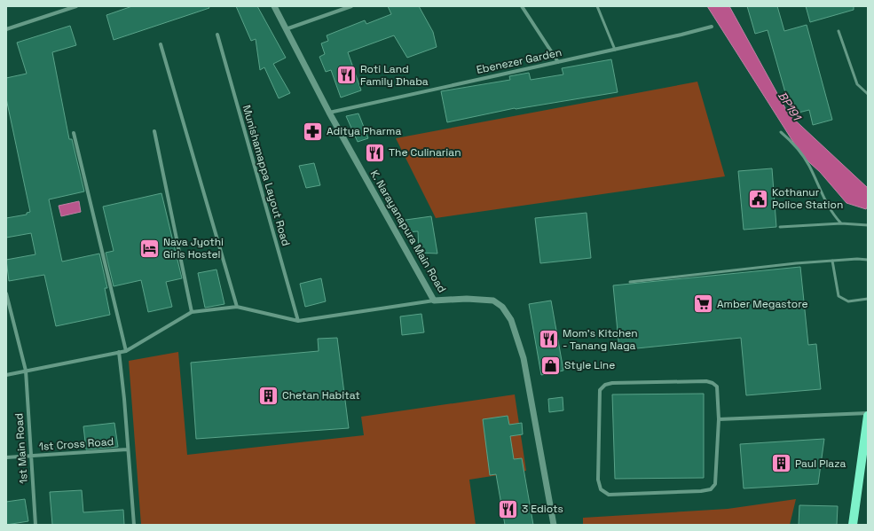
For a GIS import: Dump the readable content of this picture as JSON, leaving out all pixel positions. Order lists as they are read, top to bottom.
{
  "streets": {
    "street": [
      "Ebenezer Garden",
      "Munishamappa Layout Road",
      "K. Narayanapura Main Road",
      "1st Cross Road",
      "1st Main Road"
    ]
  },
  "crossings": [
    ["Ebenezer Garden", "K. Narayanapura Main Road"],
    ["1st Cross Road", "1st Main Road"]
  ],
  "water": ["BP191"],
  "places": {
    "restaurant": [
      "Roti Land Family Dhaba",
      "The Culinarian",
      "Mom's Kitchen - Tanang Naga",
      "3 Ediots"
    ],
    "pharmacy": ["Aditya Pharma"],
    "public building": ["Kothanur Police Station"],
    "hotel": ["Nava Jyothi Girls Hostel"],
    "supermarket": ["Amber Megastore"],
    "shop": ["Style Line"],
    "building": ["Chetan Habitat", "Paul Plaza"]
  }
}
